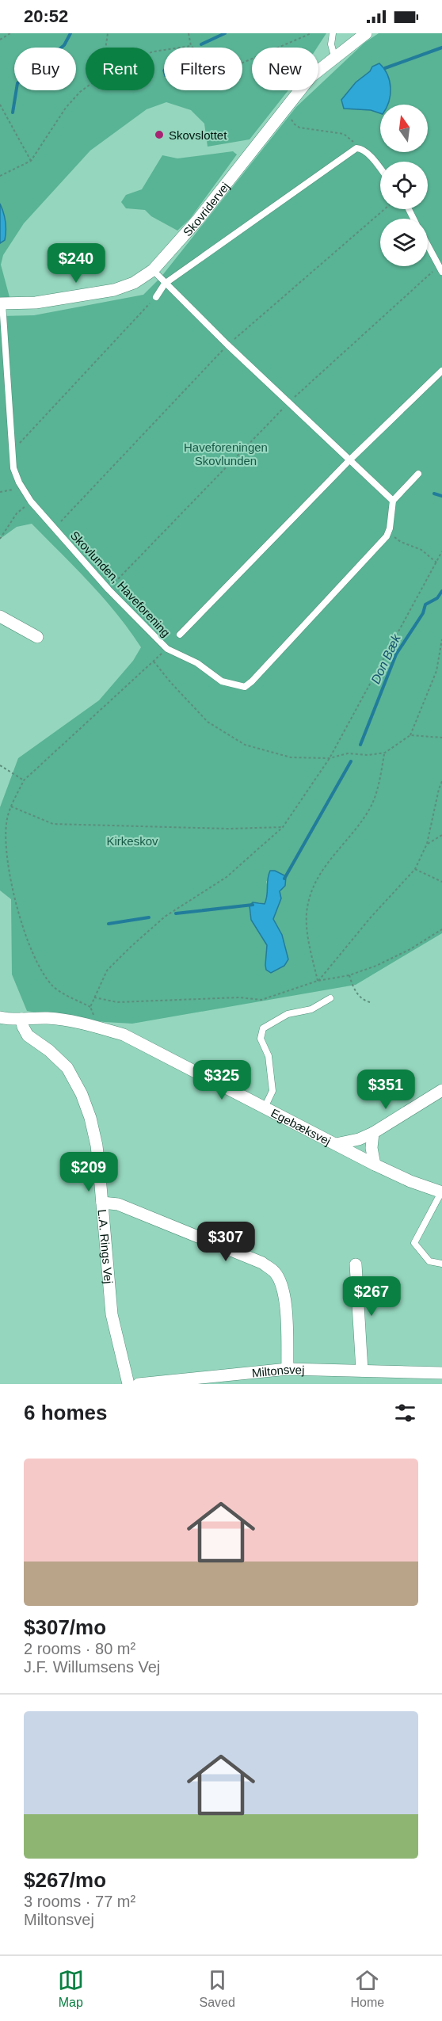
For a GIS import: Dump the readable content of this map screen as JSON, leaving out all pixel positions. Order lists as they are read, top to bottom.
{
  "streets": {
    "street": [
      "Skovridervej",
      "Egebæksvej",
      "L.A. Rings Vej",
      "Miltonsvej"
    ],
    "lane": ["Skovlunden, Haveforening"]
  },
  "crossings": [
    ["Skovridervej", "Skovlunden, Haveforening"],
    ["Egebæksvej", "L.A. Rings Vej"]
  ],
  "water": ["Don Bæk"],
  "parks": ["Haveforeningen Skovlunden", "Kirkeskov"],
  "places": ["Skovslottet"],
  "north": "top",
  "page": {
    "status": "20:52",
    "chip": [
      "Buy",
      "Rent",
      "Filters",
      "New"
    ],
    "price": [
      "$240",
      "$325",
      "$351",
      "$209",
      "$307",
      "$267"
    ],
    "heading": "6 homes",
    "list": [
      {
        "name": "$307/mo",
        "note": "2 rooms · 80 m² · J.F. Willumsens Vej"
      },
      {
        "name": "$267/mo",
        "note": "3 rooms · 77 m² · Miltonsvej"
      }
    ],
    "tabs": ["Map", "Saved", "Home"]
  }
}
